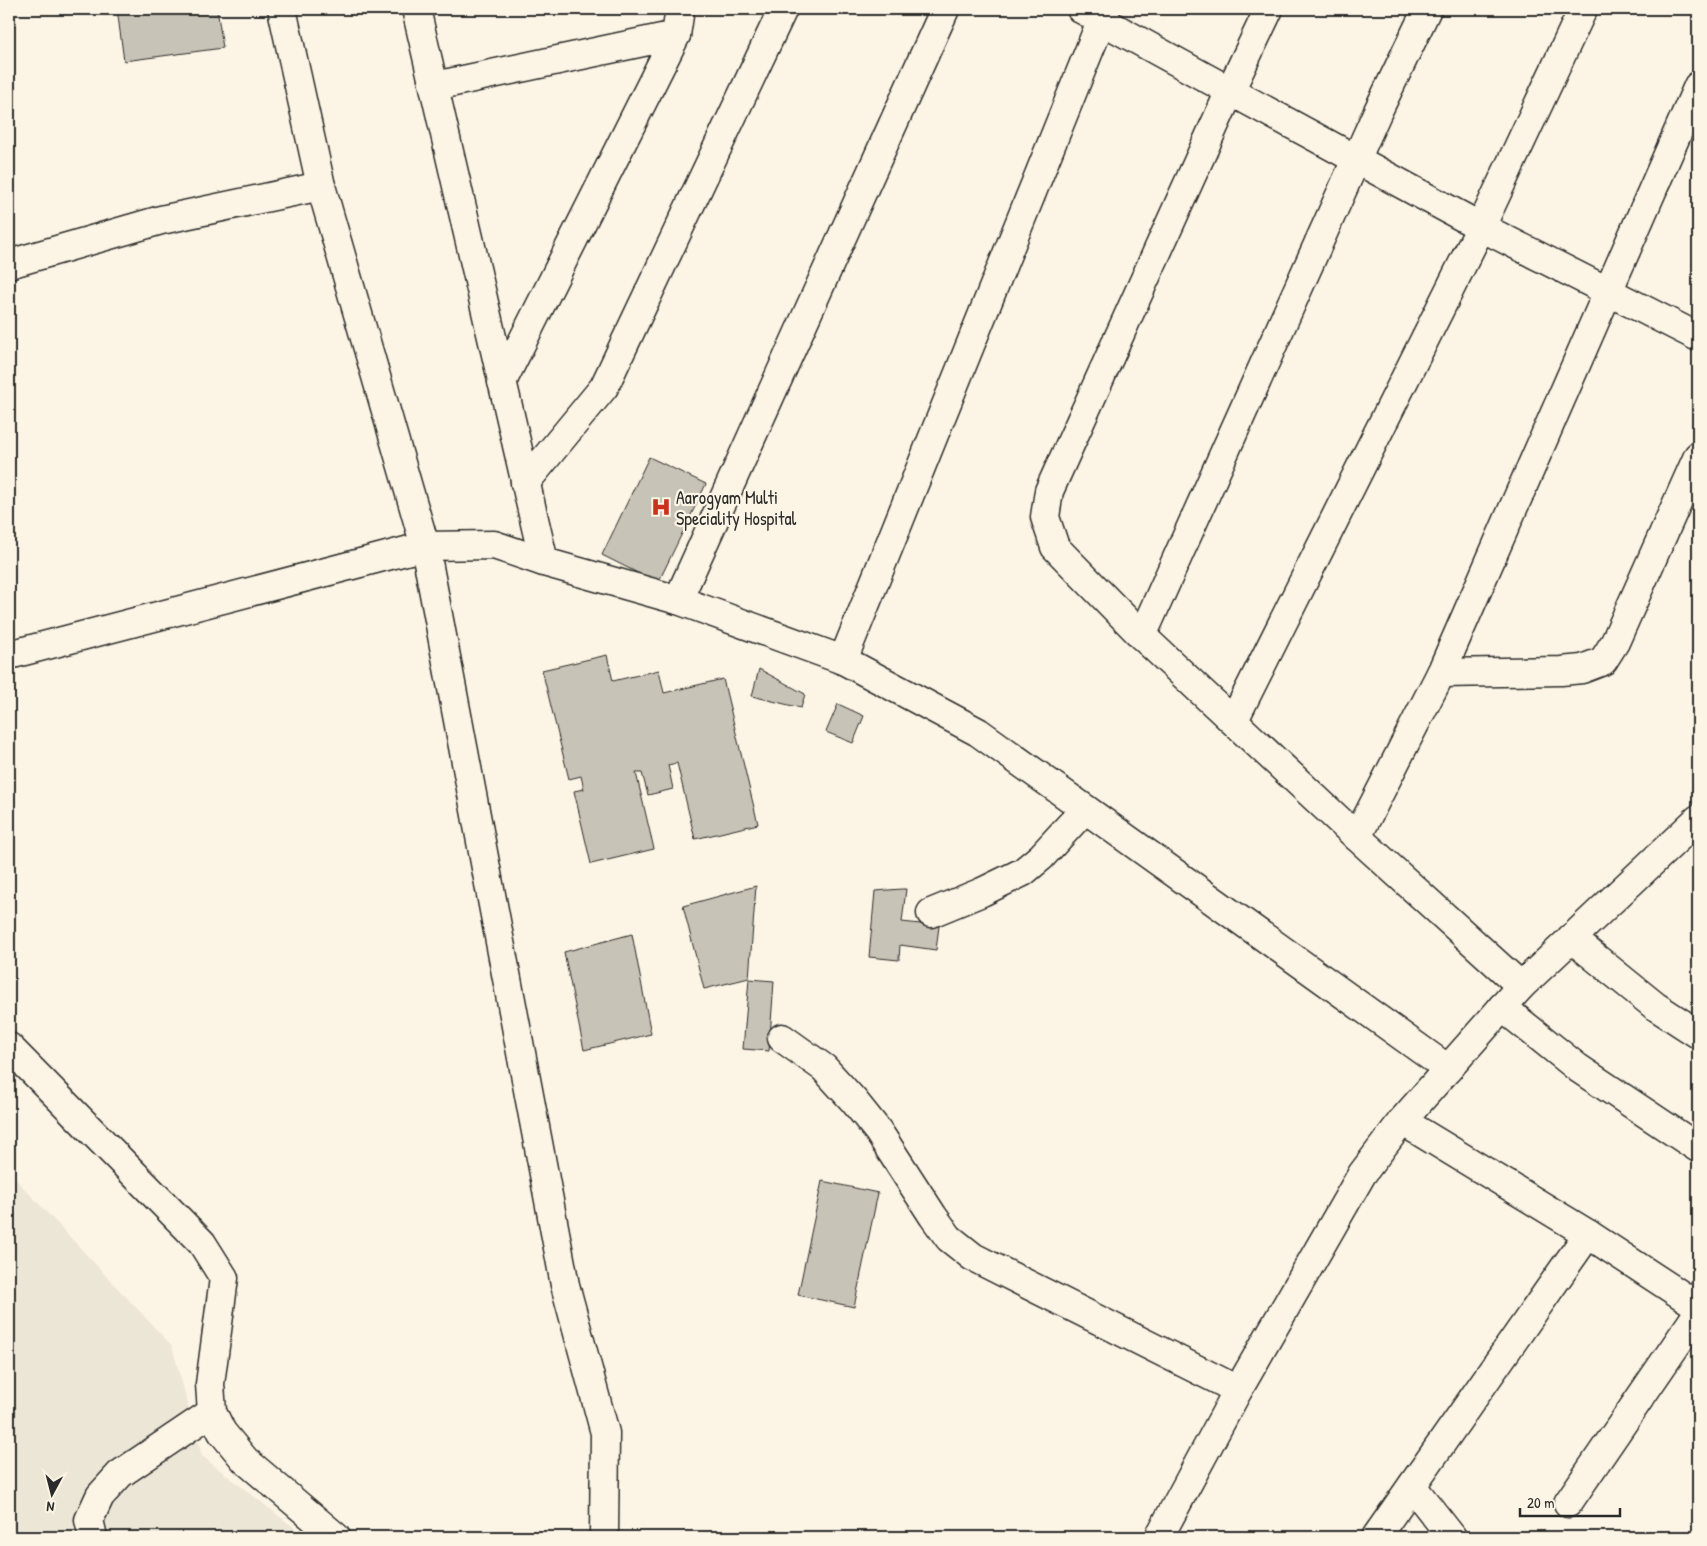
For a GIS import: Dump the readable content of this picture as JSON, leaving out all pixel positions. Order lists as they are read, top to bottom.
{
  "places": {
    "hospital": ["Aarogyam Multi Speciality Hospital"]
  },
  "scale_bar": "20 m",
  "north": "bottom"
}
